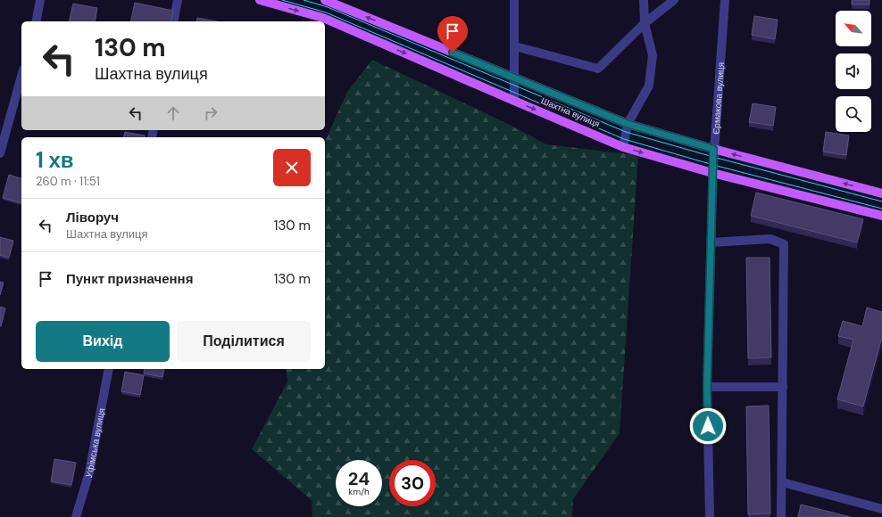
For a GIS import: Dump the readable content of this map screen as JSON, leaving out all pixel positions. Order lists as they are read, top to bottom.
{
  "streets": {
    "main road": ["Шахтна вулиця"],
    "street": ["Єрмакова вулиця", "Уфімська вулиця"]
  },
  "crossings": [
    ["Єрмакова вулиця", "Шахтна вулиця"]
  ],
  "north": "top left",
  "page": {
    "turn": ["130 m", "Шахтна вулиця"],
    "heading": ["1 хв", "260 m · 11:51"],
    "list": [
      {
        "name": "Ліворуч",
        "note": "Шахтна вулиця",
        "value": "130 m"
      },
      {
        "name": "Пункт призначення",
        "value": "130 m"
      }
    ],
    "buttons": ["Вихід", "Поділитися"],
    "speed": "24 km/h",
    "limit": "30"
  }
}
